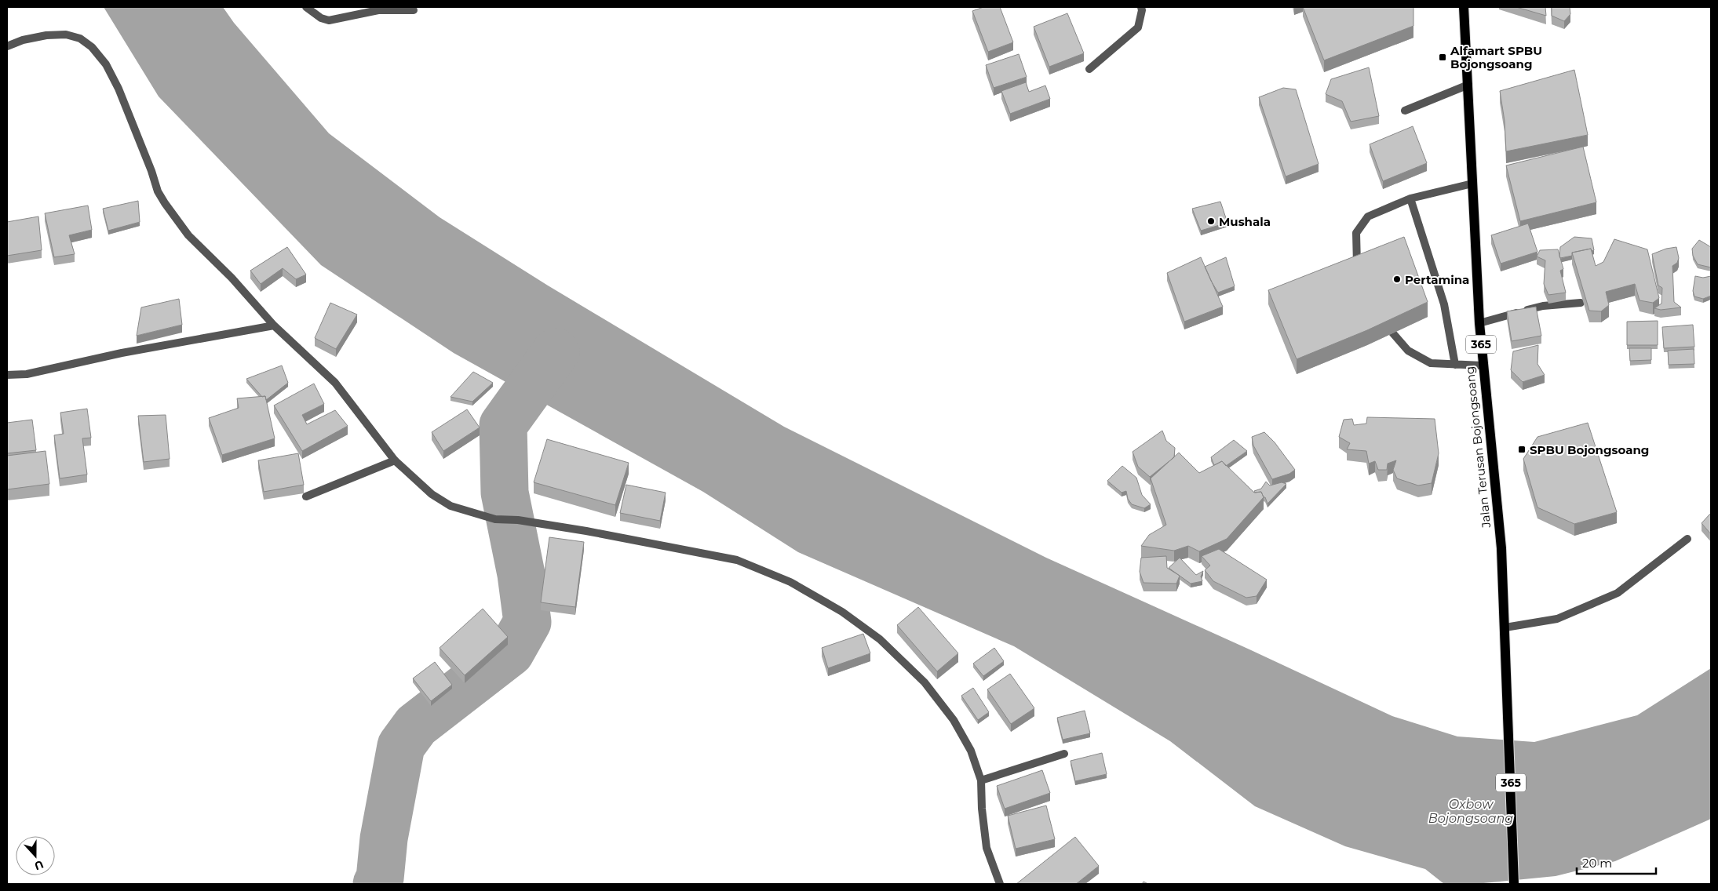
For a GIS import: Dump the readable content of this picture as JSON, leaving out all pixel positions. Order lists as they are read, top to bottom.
{
  "streets": {
    "main road": ["365", "Jalan Terusan Bojongsoang"]
  },
  "water": ["Oxbow Bojongsoang"],
  "places": {
    "transit": ["Alfamart SPBU Bojongsoang", "SPBU Bojongsoang"],
    "other": ["Mushala", "Pertamina"]
  },
  "scale_bar": "20 m",
  "north": "bottom"
}
